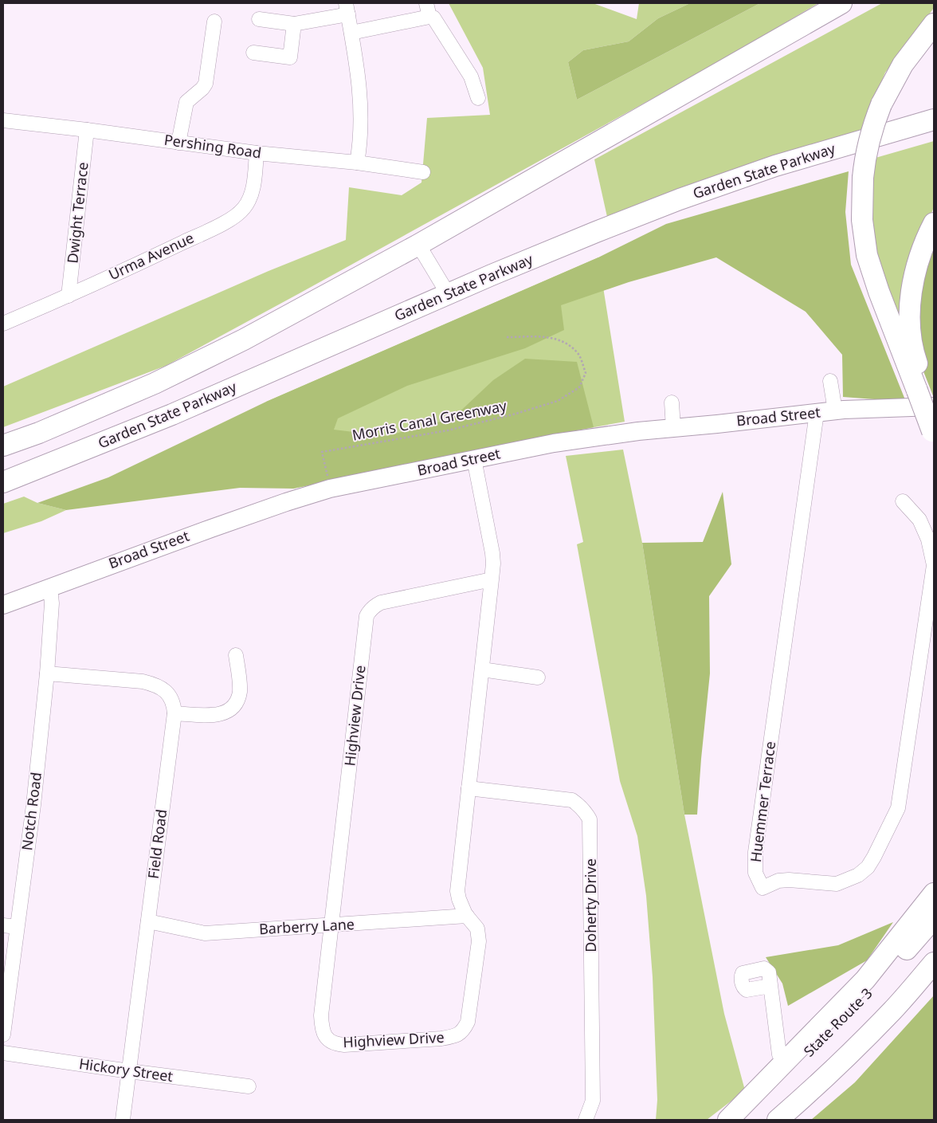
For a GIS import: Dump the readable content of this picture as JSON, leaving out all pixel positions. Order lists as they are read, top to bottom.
{
  "streets": {
    "highway": ["Garden State Parkway", "State Route 3"],
    "main road": ["Broad Street"],
    "street": [
      "Pershing Road",
      "Dwight Terrace",
      "Urma Avenue",
      "Highview Drive",
      "Huemmer Terrace",
      "Notch Road",
      "Field Road",
      "Doherty Drive",
      "Barberry Lane",
      "Hickory Street"
    ],
    "path": ["Morris Canal Greenway"]
  },
  "crossings": [
    ["Pershing Road", "Dwight Terrace"],
    ["Pershing Road", "Urma Avenue"],
    ["Dwight Terrace", "Urma Avenue"],
    ["Broad Street", "Morris Canal Greenway"],
    ["Broad Street", "Highview Drive"],
    ["Broad Street", "Huemmer Terrace"],
    ["Broad Street", "Notch Road"],
    ["Highview Drive", "Doherty Drive"],
    ["Highview Drive", "Barberry Lane"],
    ["Notch Road", "Field Road"],
    ["Field Road", "Barberry Lane"],
    ["Field Road", "Hickory Street"]
  ]
}
